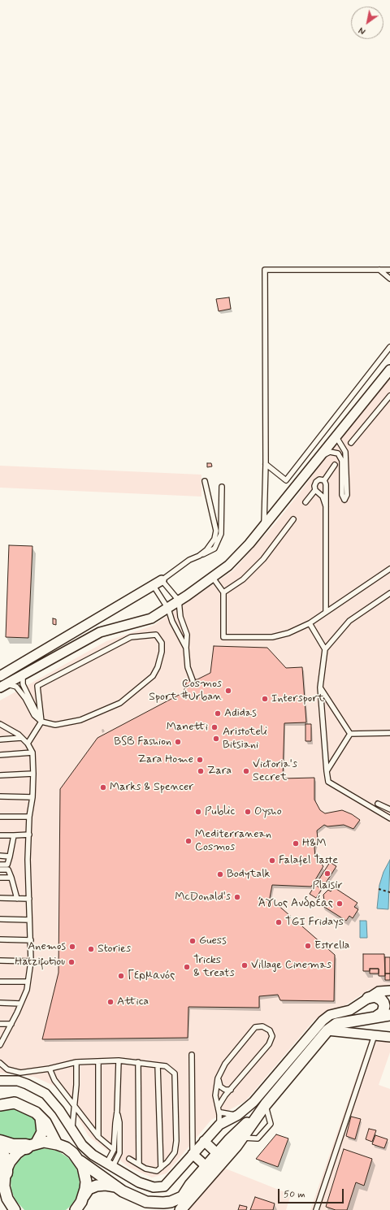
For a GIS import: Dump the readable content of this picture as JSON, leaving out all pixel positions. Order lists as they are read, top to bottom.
{
  "places": [
    "Cosmos Sport #Urban",
    "Intersport",
    "Adidas",
    "Manetti",
    "Aristoteli Bitsiani",
    "BSB Fashion",
    "Zara Home",
    "Zara",
    "Victoria's Secret",
    "Marks & Spencer",
    "Public",
    "Oysho",
    "Mediterranean Cosmos",
    "H&M",
    "Falafel Taste",
    "Plaisir",
    "Bodytalk",
    "McDonald's",
    "Άγιος Ανδρέας",
    "TGI Fridays",
    "Guess",
    "Estrella",
    "Anemos",
    "Stories",
    "Hatzifotiou",
    "Village Cinemas",
    "Tricks & treats",
    "Γερμανός",
    "Attica"
  ],
  "scale_bar": "50 m",
  "north": "bottom left"
}
